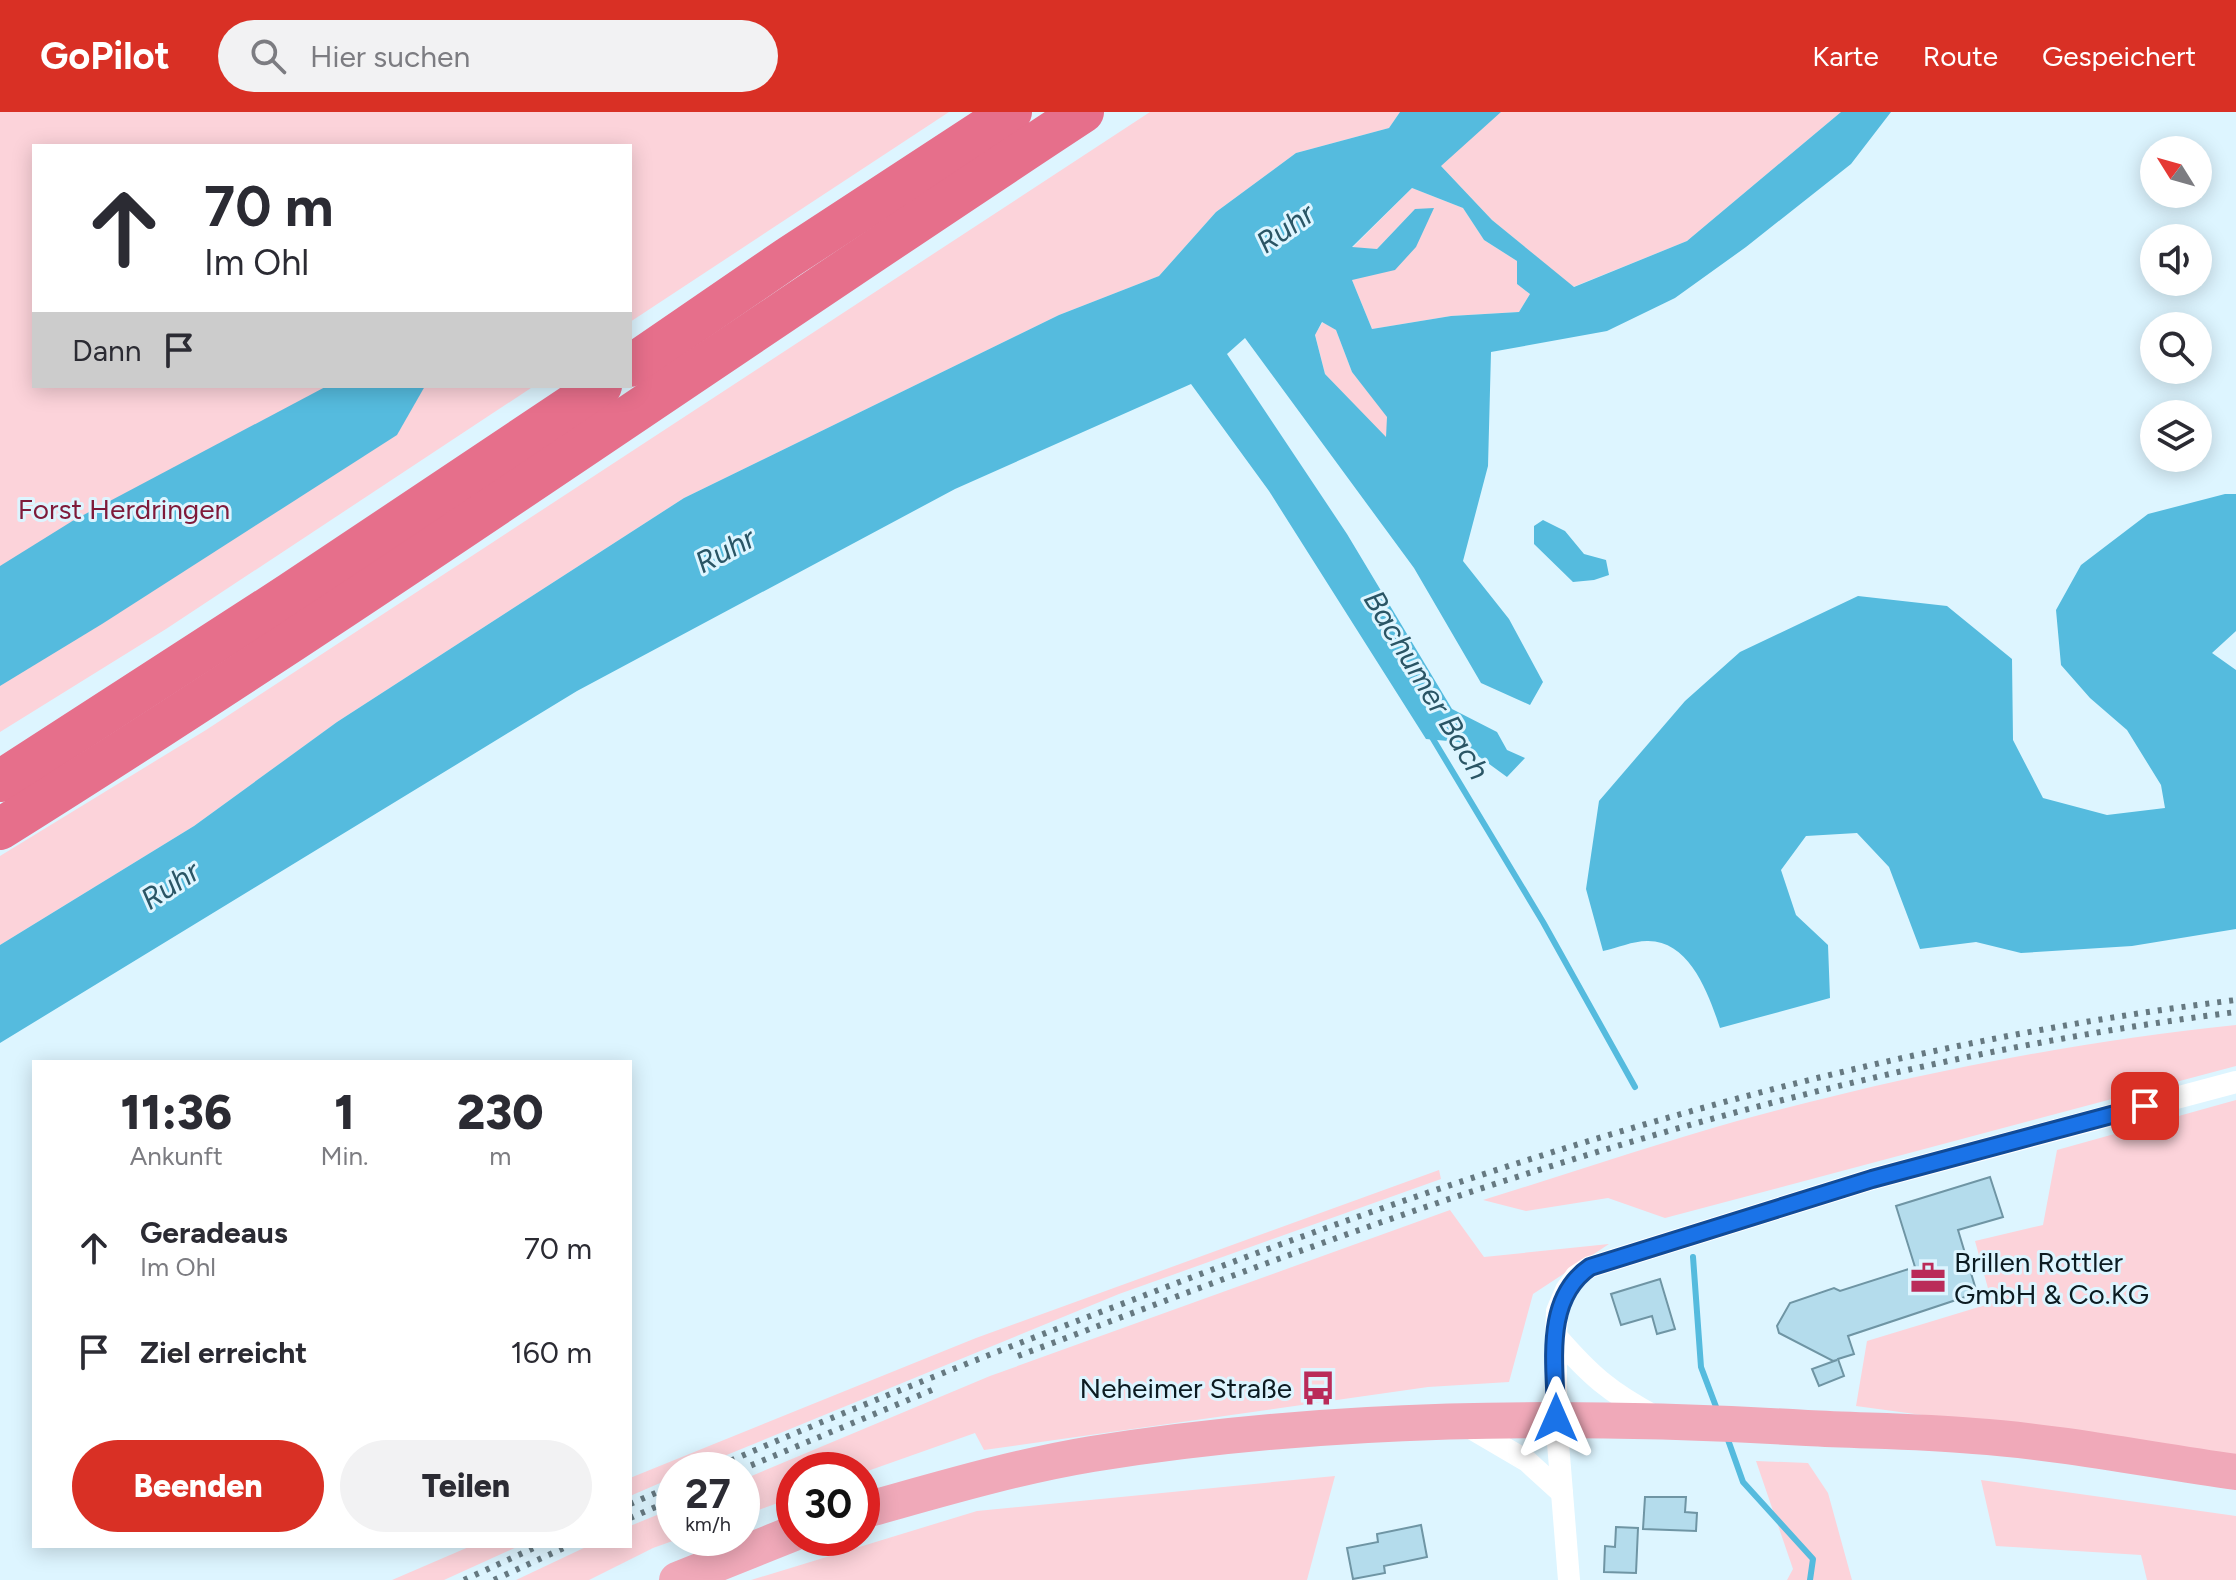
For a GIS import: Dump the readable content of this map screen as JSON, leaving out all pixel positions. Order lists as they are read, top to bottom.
{
  "water": ["Ruhr", "Bachumer Bach"],
  "parks": ["Forst Herdringen"],
  "places": {
    "office": ["Brillen Rottler GmbH & Co.KG"],
    "bus stop": ["Neheimer Straße"]
  },
  "north": "top left",
  "page": {
    "header": "GoPilot",
    "search": "Hier suchen",
    "nav": ["Karte", "Route", "Gespeichert"],
    "turn": ["70 m", "Im Ohl"],
    "then": "Dann",
    "eta": [
      "11:36",
      "Ankunft",
      "1",
      "Min.",
      "230",
      "m"
    ],
    "list": [
      {
        "name": "Geradeaus",
        "note": "Im Ohl",
        "value": "70 m"
      },
      {
        "name": "Ziel erreicht",
        "value": "160 m"
      }
    ],
    "buttons": ["Beenden", "Teilen"],
    "speed": "27 km/h",
    "limit": "30"
  }
}
